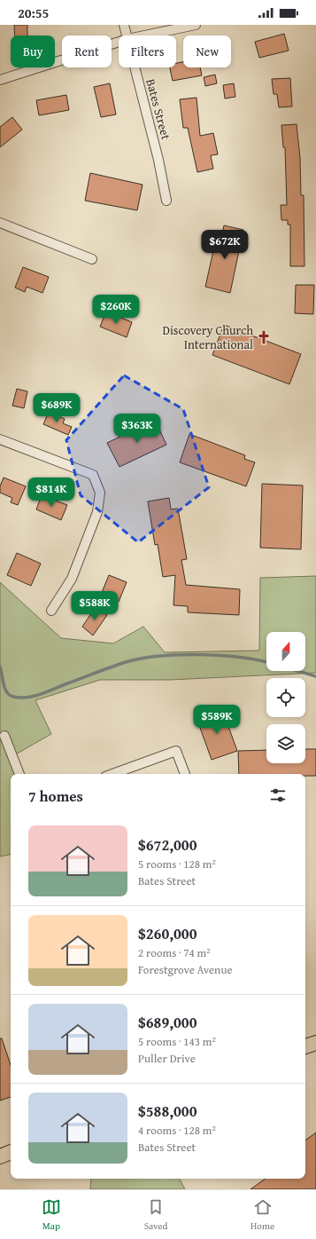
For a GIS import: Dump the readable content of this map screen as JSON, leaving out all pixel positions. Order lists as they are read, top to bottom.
{
  "streets": {
    "street": ["Bates Street"]
  },
  "places": {
    "church": ["Discovery Church International"]
  },
  "north": "top",
  "page": {
    "status": "20:55",
    "chip": [
      "Buy",
      "Rent",
      "Filters",
      "New"
    ],
    "price": [
      "$672K",
      "$260K",
      "$689K",
      "$363K",
      "$814K",
      "$588K",
      "$589K"
    ],
    "heading": "7 homes",
    "list": [
      {
        "name": "$672,000",
        "note": "5 rooms · 128 m² · Bates Street"
      },
      {
        "name": "$260,000",
        "note": "2 rooms · 74 m² · Forestgrove Avenue"
      },
      {
        "name": "$689,000",
        "note": "5 rooms · 143 m² · Puller Drive"
      },
      {
        "name": "$588,000",
        "note": "4 rooms · 128 m² · Bates Street"
      }
    ],
    "tabs": ["Map", "Saved", "Home"]
  }
}
